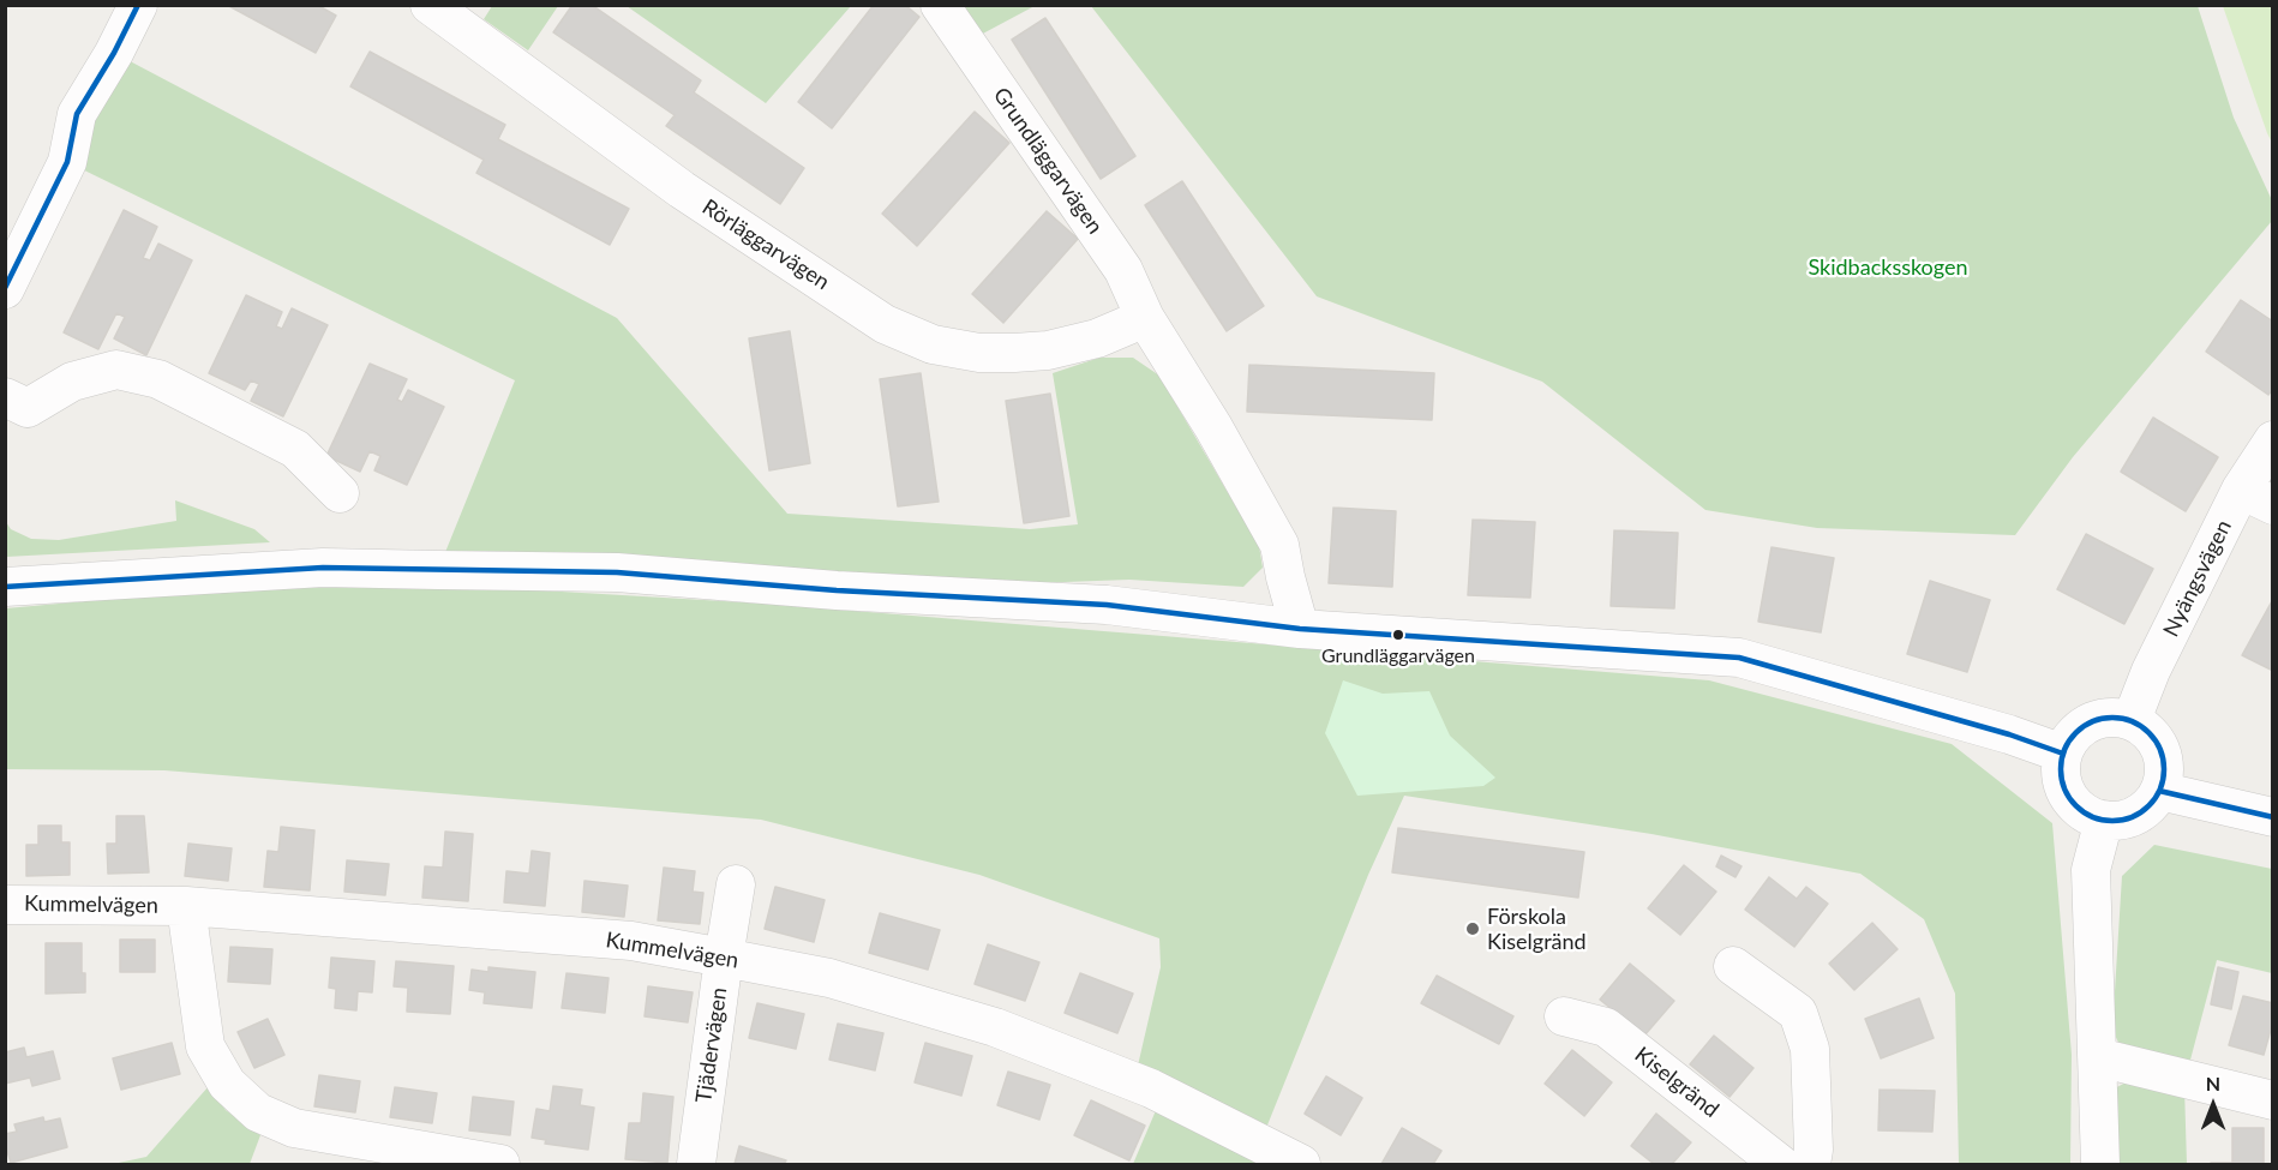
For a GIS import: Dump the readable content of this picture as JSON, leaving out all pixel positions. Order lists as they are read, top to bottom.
{
  "streets": {
    "street": [
      "Grundläggarvägen",
      "Rörläggarvägen",
      "Nyängsvägen",
      "Kummelvägen",
      "Tjädervägen",
      "Kiselgränd"
    ]
  },
  "crossings": [
    ["Grundläggarvägen", "Rörläggarvägen"],
    ["Kummelvägen", "Tjädervägen"]
  ],
  "parks": ["Skidbacksskogen"],
  "places": ["Grundläggarvägen", "Förskola Kiselgränd"],
  "north": "top"
}
